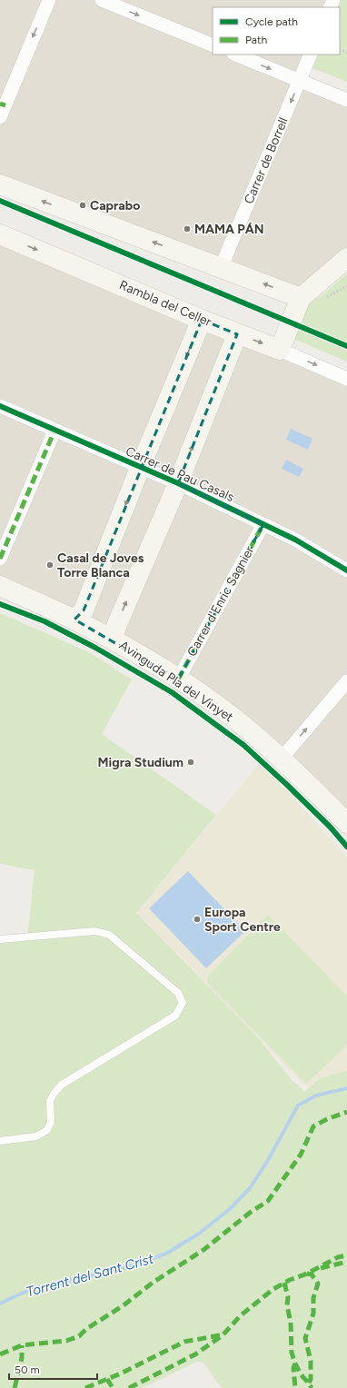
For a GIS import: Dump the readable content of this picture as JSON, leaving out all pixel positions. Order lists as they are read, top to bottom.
{
  "streets": {
    "street": [
      "Carrer de Borrell",
      "Rambla del Celler",
      "Carrer de Pau Casals",
      "Carrer d'Enric Sagnier",
      "Avinguda Pla del Vinyet"
    ]
  },
  "crossings": [
    ["Carrer de Pau Casals", "Carrer d'Enric Sagnier"],
    ["Carrer d'Enric Sagnier", "Avinguda Pla del Vinyet"]
  ],
  "one_way": ["Carrer de Borrell"],
  "water": ["Torrent del Sant Crist"],
  "places": [
    "Caprabo",
    "MAMA PÁN",
    "Casal de Joves Torre Blanca",
    "Migra Studium",
    "Europa Sport Centre"
  ],
  "legend": ["Cycle path", "Path"],
  "scale_bar": "50 m"
}
